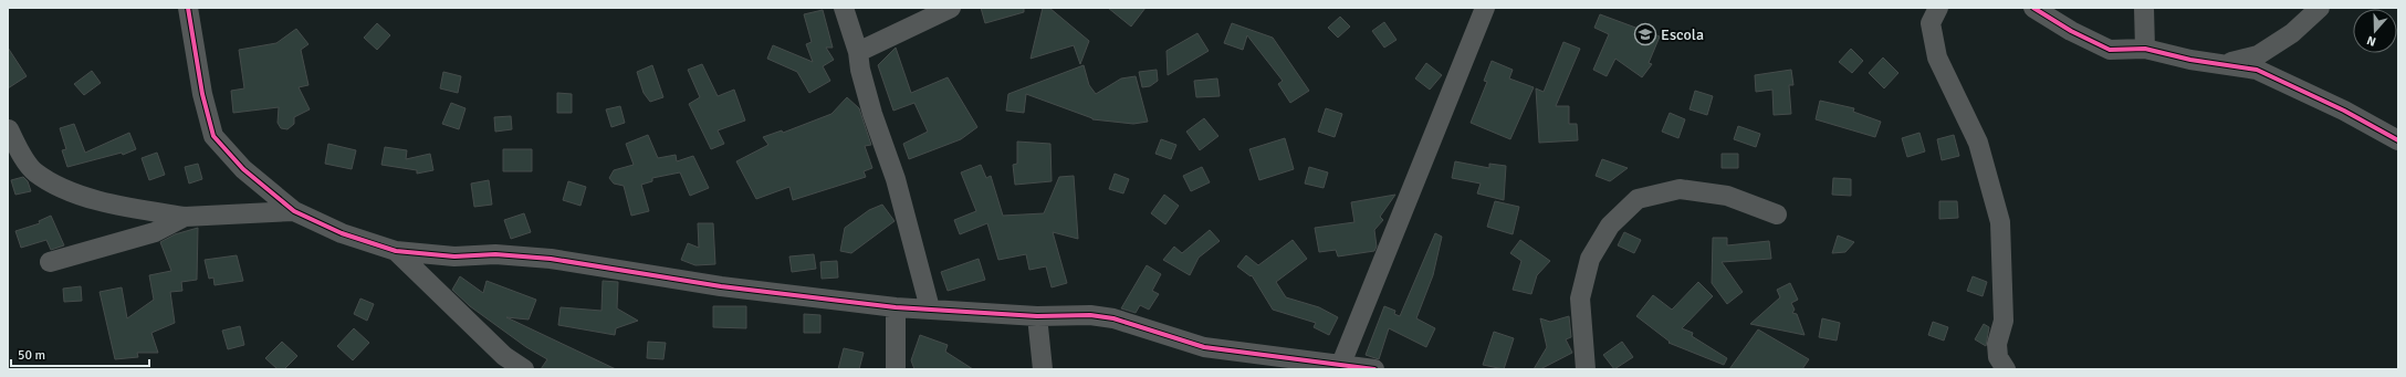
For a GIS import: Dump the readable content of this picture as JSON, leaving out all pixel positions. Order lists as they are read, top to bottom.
{
  "places": {
    "school or university": ["Escola"]
  },
  "scale_bar": "50 m",
  "north": "bottom"
}
